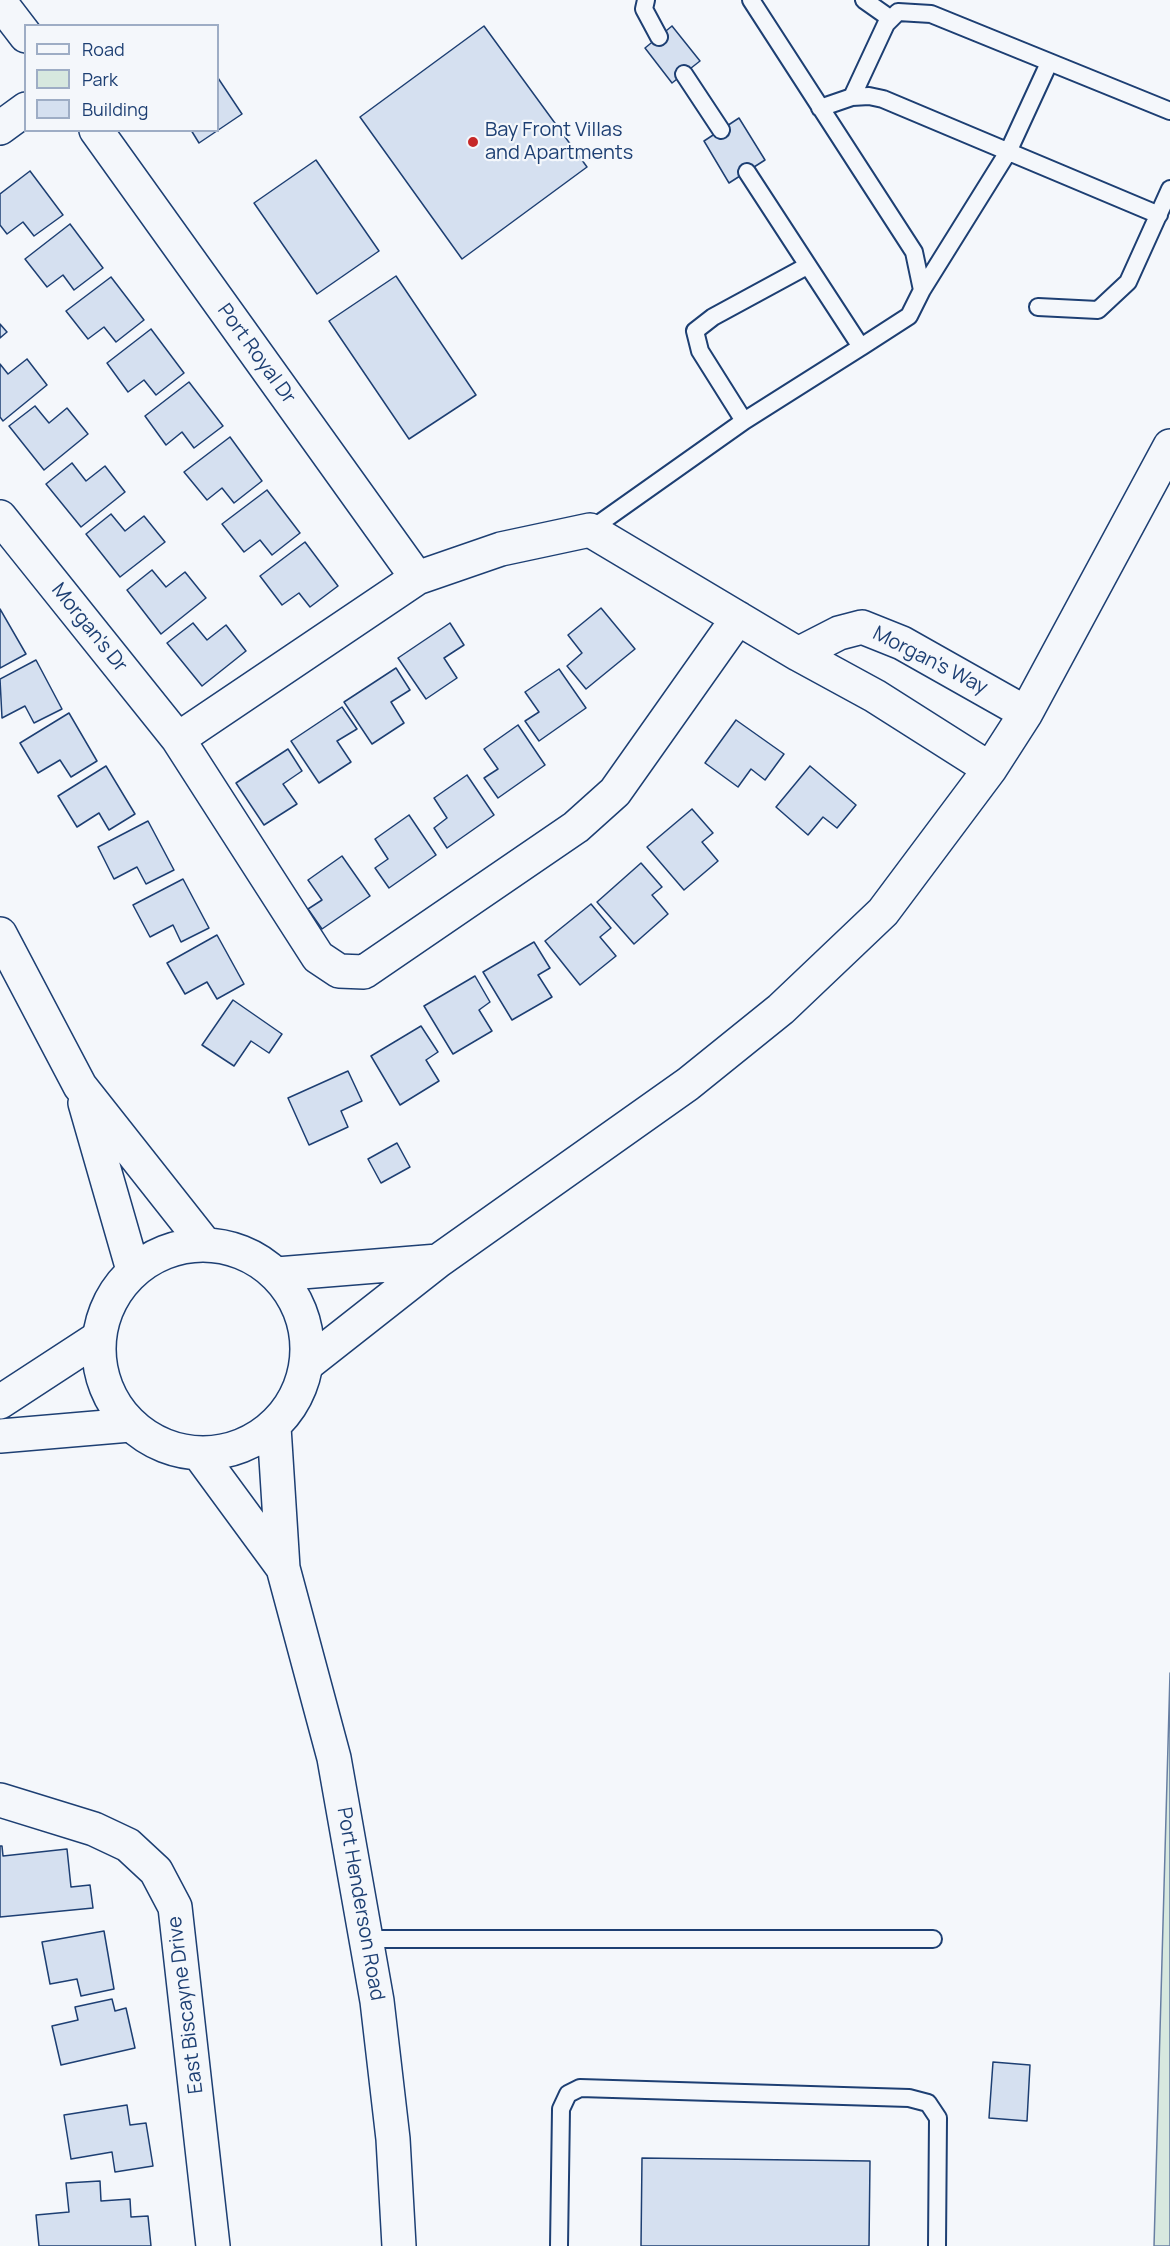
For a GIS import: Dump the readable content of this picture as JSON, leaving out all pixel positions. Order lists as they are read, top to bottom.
{
  "streets": {
    "street": [
      "Port Royal Dr",
      "Morgan's Dr",
      "Morgan's Way",
      "Port Henderson Road",
      "East Biscayne Drive"
    ]
  },
  "places": ["Bay Front Villas and Apartments"],
  "legend": ["Road", "Park", "Building"]
}
